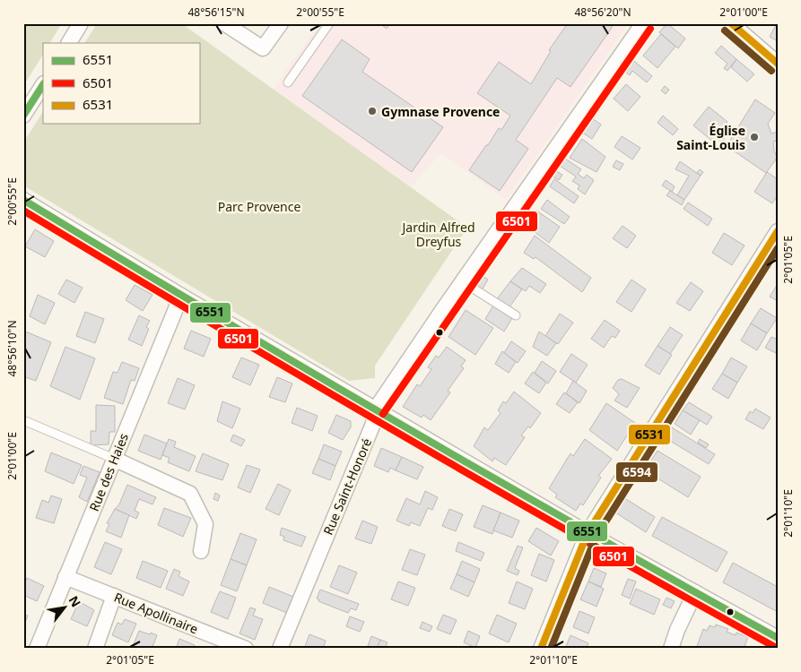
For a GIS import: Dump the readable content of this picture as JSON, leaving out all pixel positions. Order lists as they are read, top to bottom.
{
  "streets": {
    "street": ["Rue des Haies", "Rue Saint-Honoré", "Rue Apollinaire"]
  },
  "crossings": [
    ["Rue des Haies", "Rue Apollinaire"]
  ],
  "parks": ["Parc Provence", "Jardin Alfred Dreyfus"],
  "places": ["Gymnase Provence", "Église Saint-Louis"],
  "lines": [
    "transit line 6531",
    "transit line 6501",
    "transit line 6594",
    "transit line 6551"
  ],
  "legend": ["6551", "6501", "6531"],
  "north": "top right",
  "coordinates": [
    "48°56'15\"N",
    "2°00'55\"E",
    "48°56'20\"N",
    "2°01'00\"E",
    "2°01'05\"E",
    "48°56'10\"N",
    "2°01'10\"E"
  ]
}
